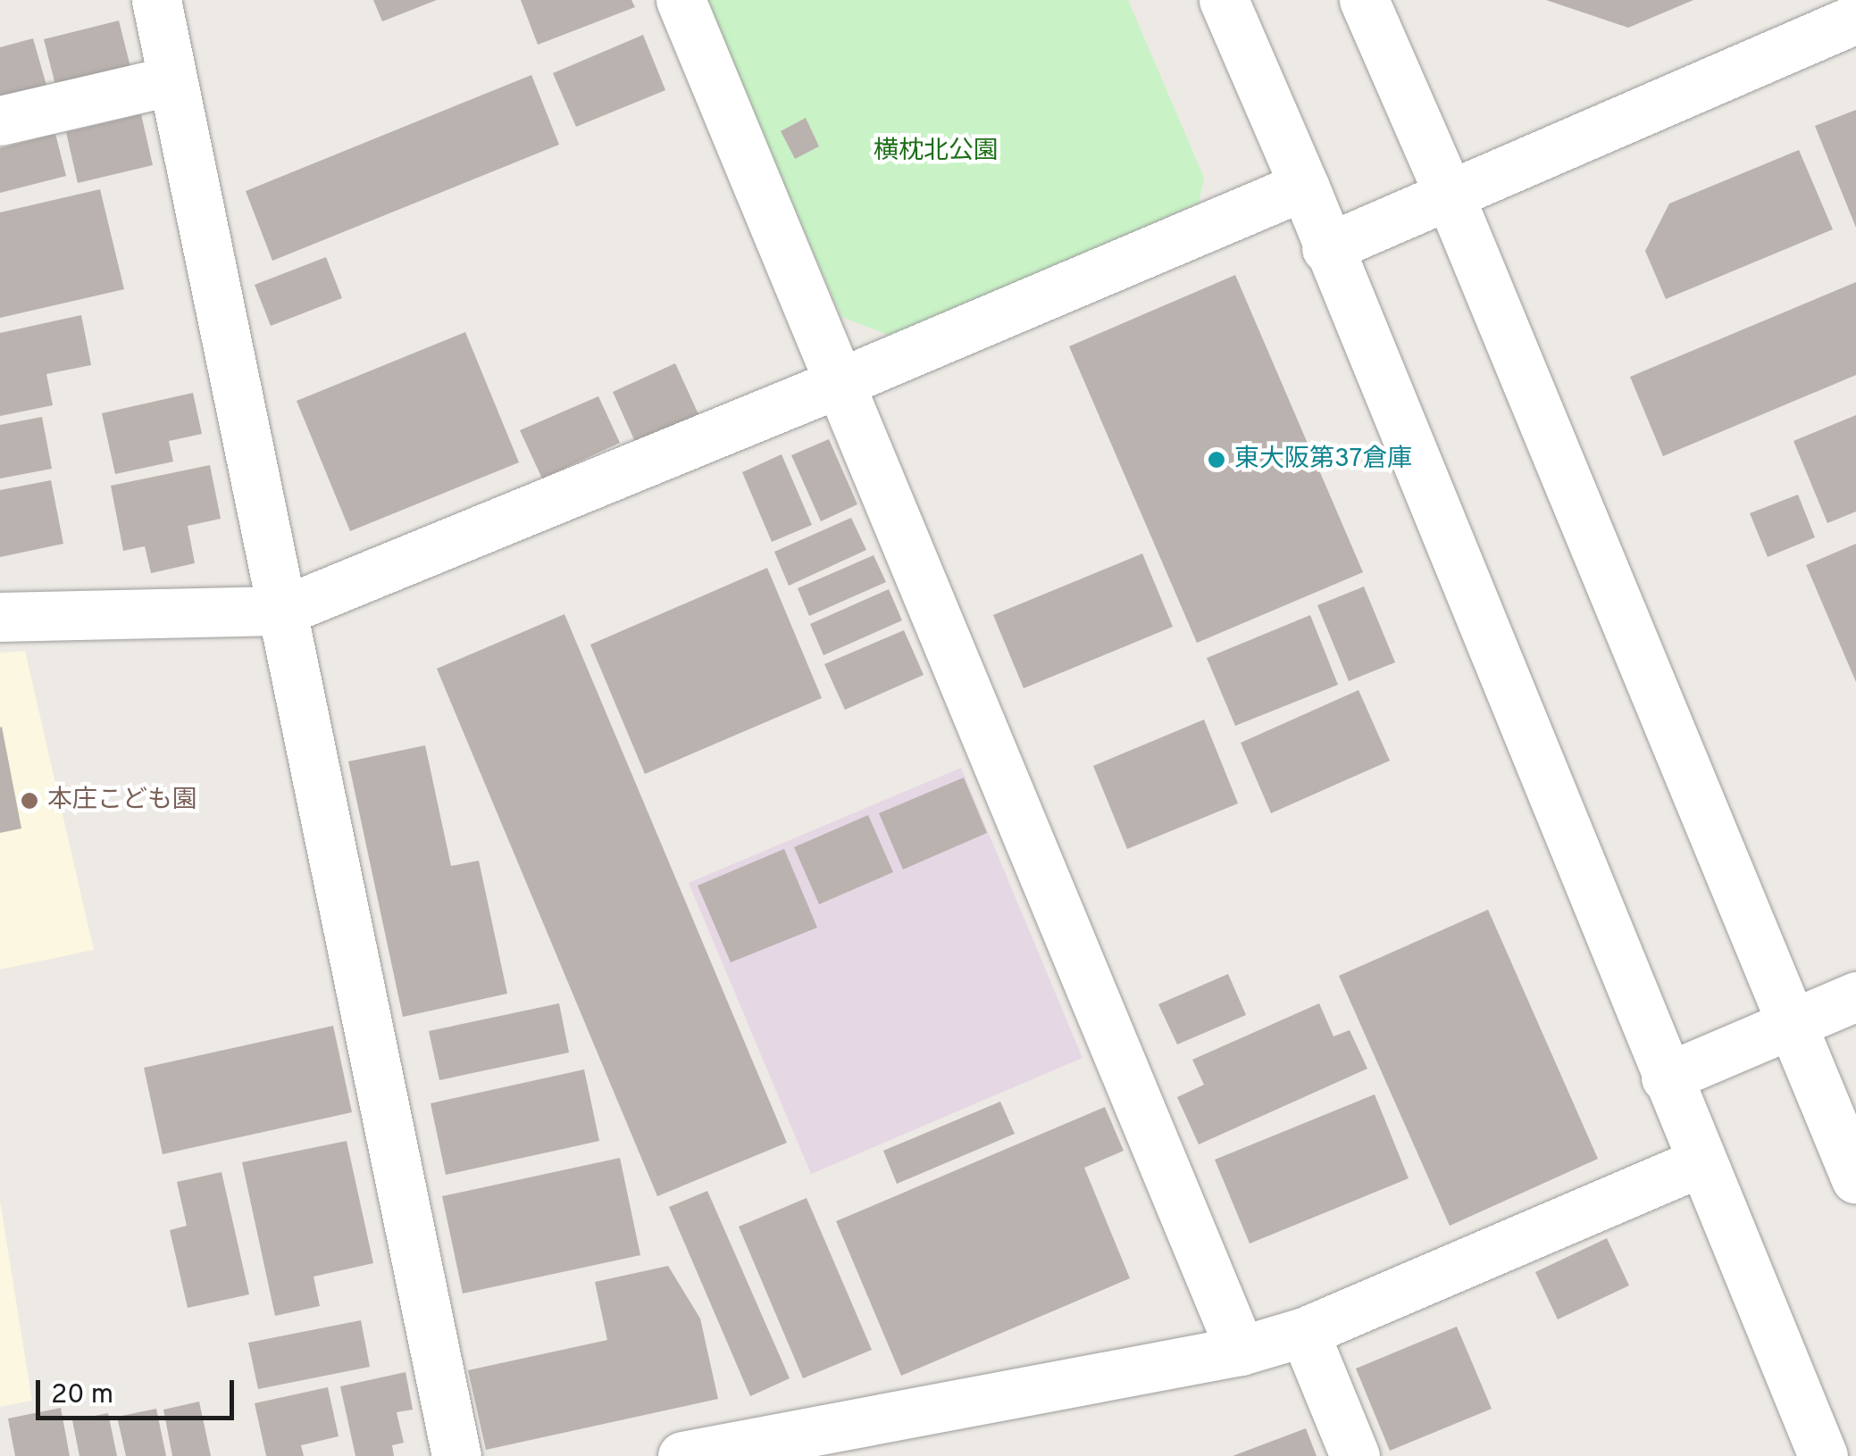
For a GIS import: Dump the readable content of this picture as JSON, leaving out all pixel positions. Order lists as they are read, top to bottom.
{
  "parks": ["横枕北公園"],
  "places": ["東大阪第37倉庫", "本庄こども園"],
  "scale_bar": "20 m"
}
